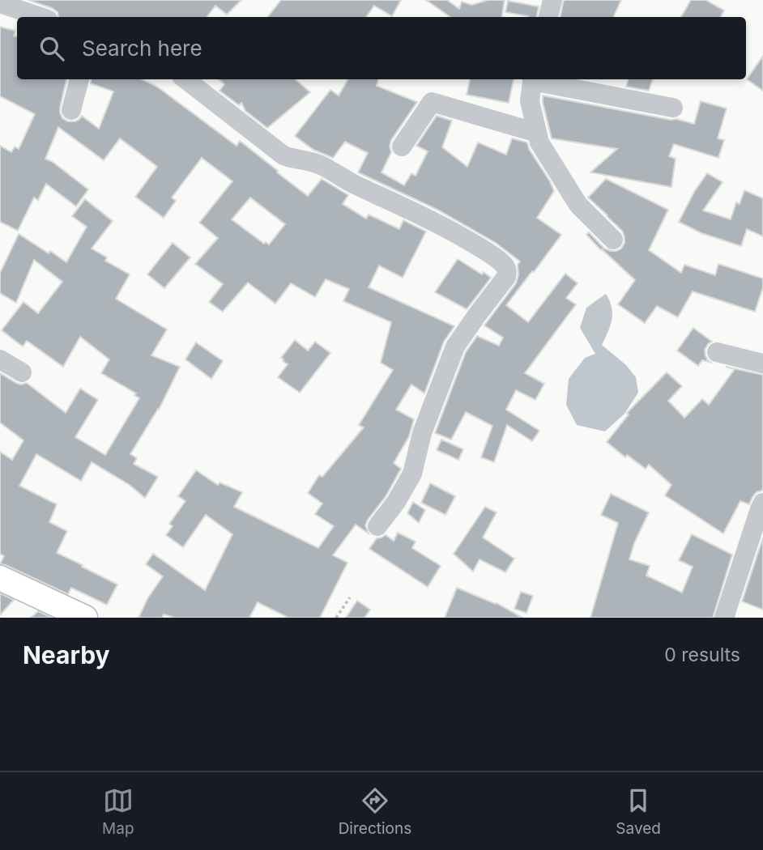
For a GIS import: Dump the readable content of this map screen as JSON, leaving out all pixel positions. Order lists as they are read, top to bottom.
{
  "page": {
    "search": "Search here",
    "heading": ["Nearby", "0 results"],
    "nav": ["Map", "Directions", "Saved"]
  }
}
